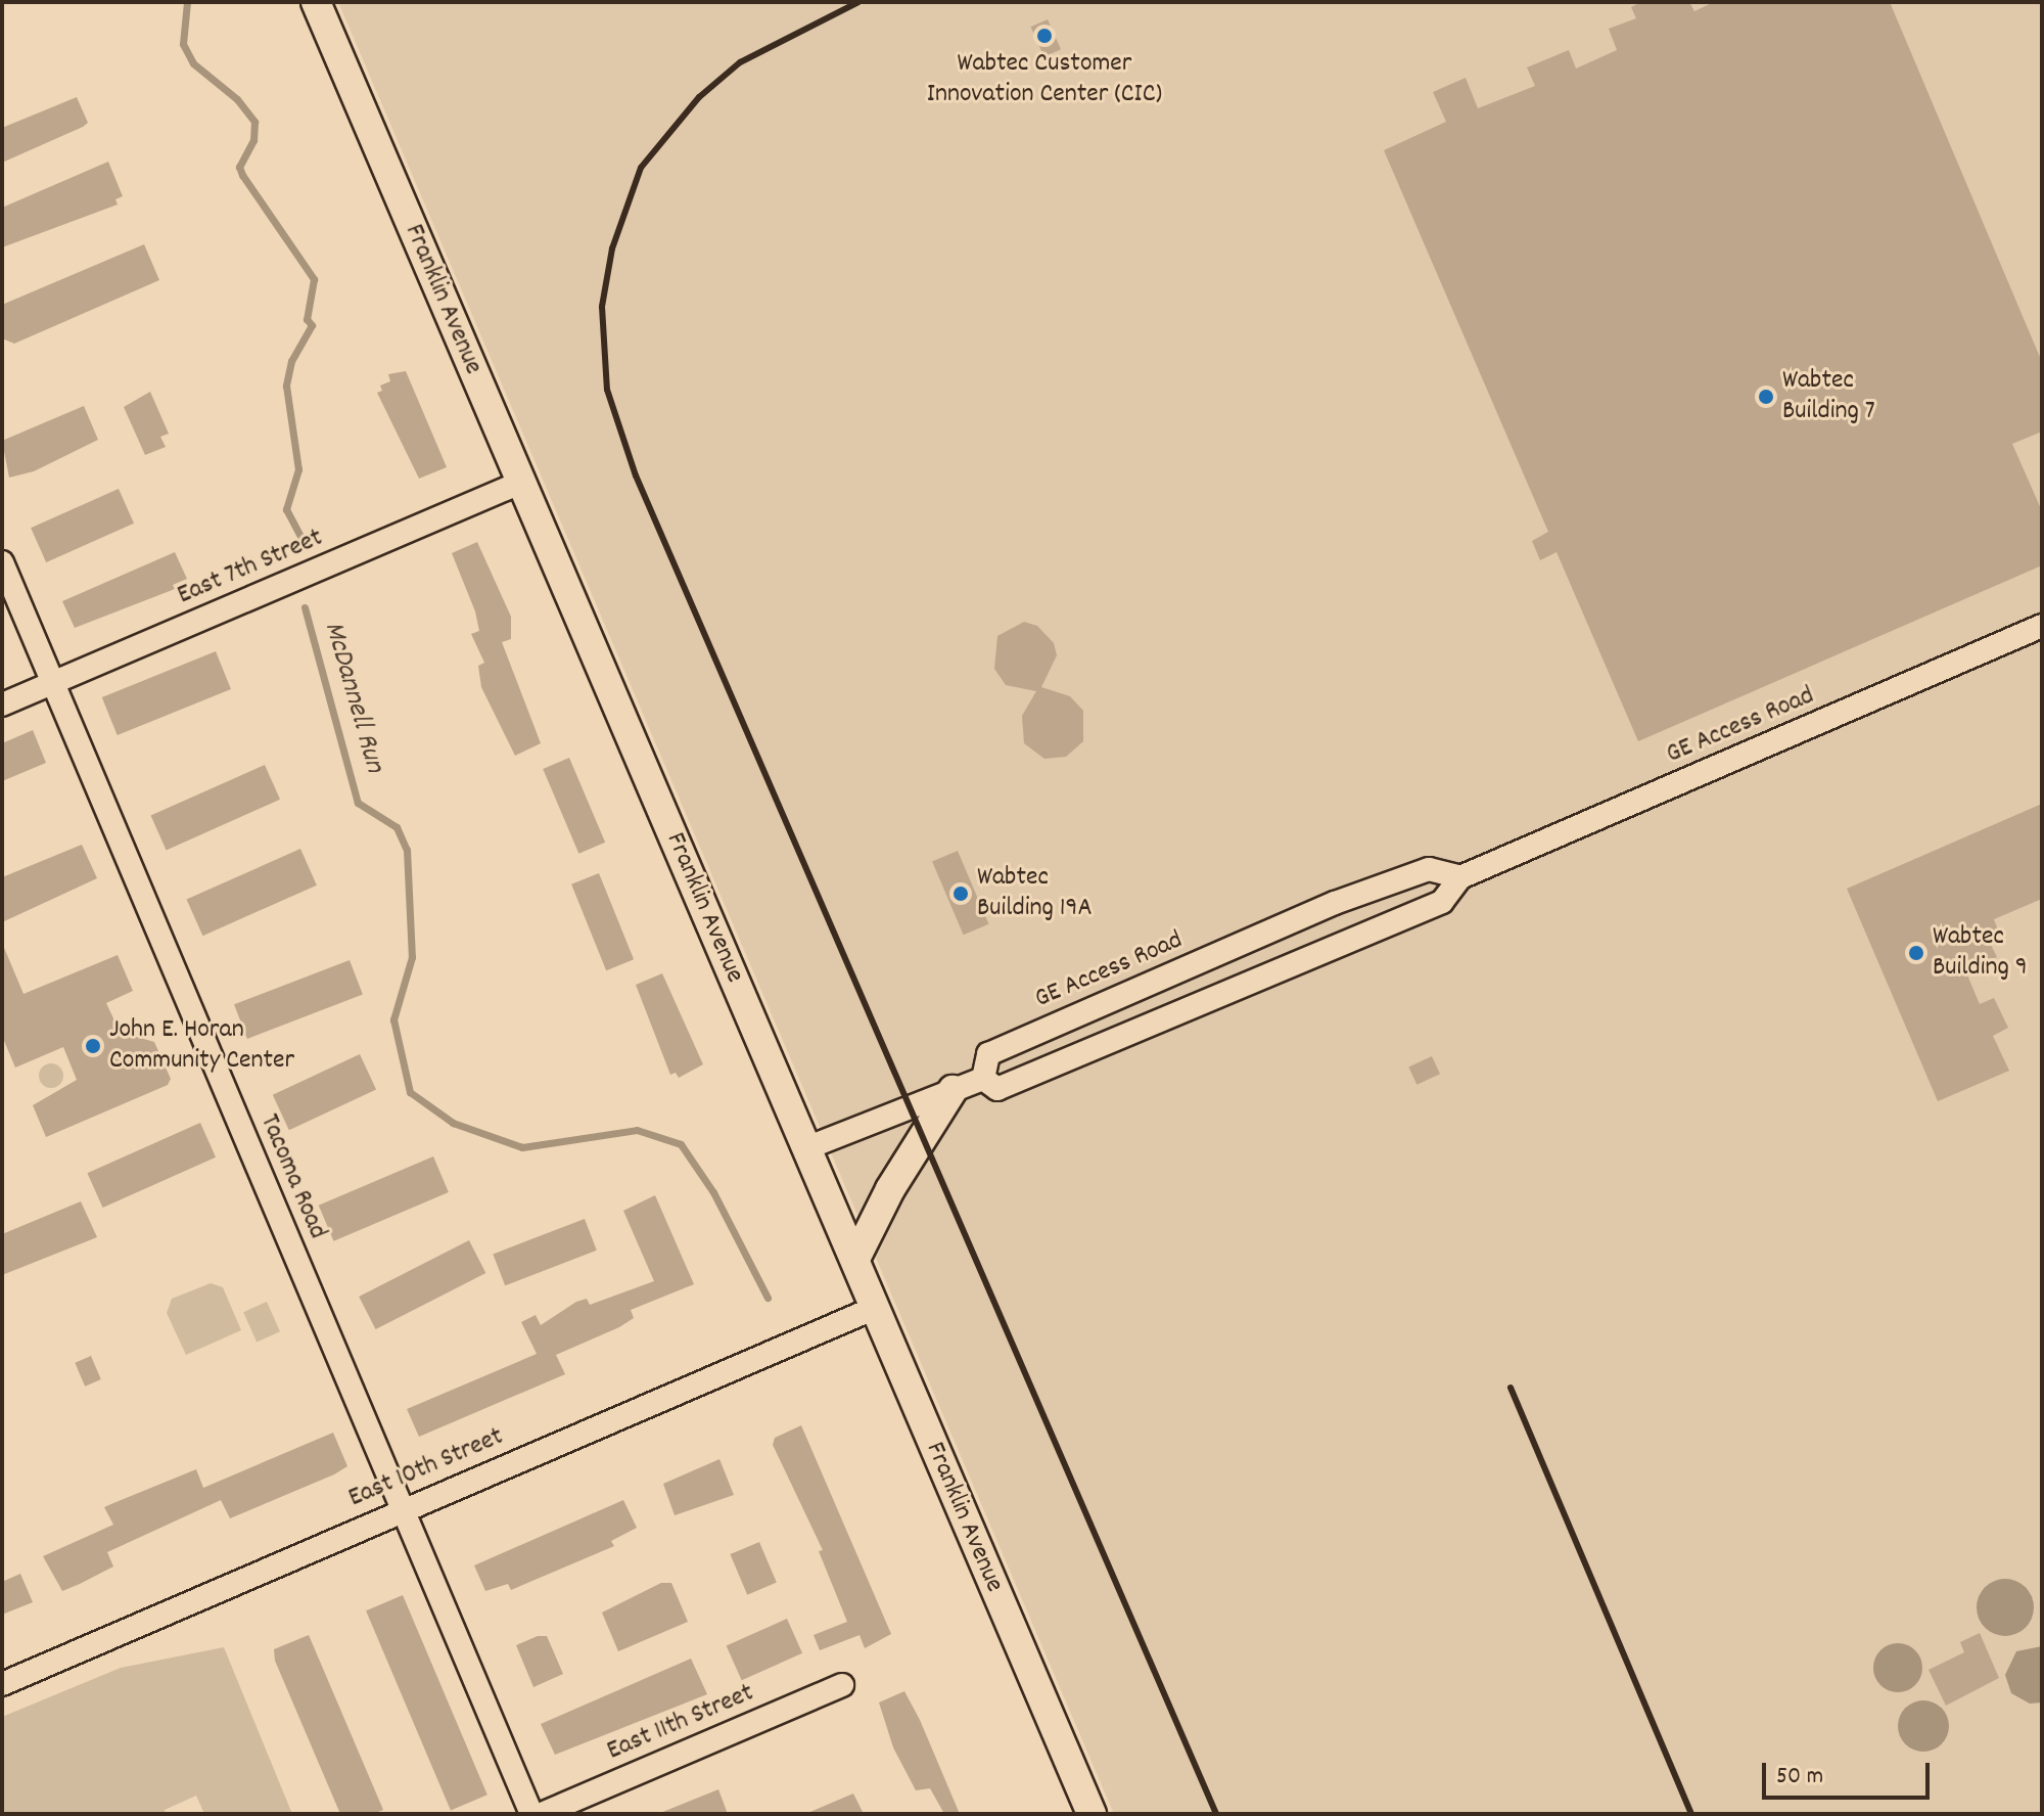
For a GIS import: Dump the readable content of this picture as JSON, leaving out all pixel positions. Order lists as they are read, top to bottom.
{
  "streets": {
    "main road": ["Franklin Avenue"],
    "street": [
      "East 7th Street",
      "GE Access Road",
      "Tacoma Road",
      "East 10th Street",
      "East 11th Street"
    ]
  },
  "crossings": [
    ["Franklin Avenue", "East 7th Street"],
    ["Franklin Avenue", "GE Access Road"],
    ["Franklin Avenue", "East 10th Street"],
    ["East 7th Street", "Tacoma Road"],
    ["Tacoma Road", "East 10th Street"]
  ],
  "water": ["McDannell Run"],
  "places": [
    "Wabtec Customer Innovation Center (CIC)",
    "Wabtec Building 7",
    "Wabtec Building 19A",
    "Wabtec Building 9",
    "John E. Horan Community Center"
  ],
  "scale_bar": "50 m"
}
